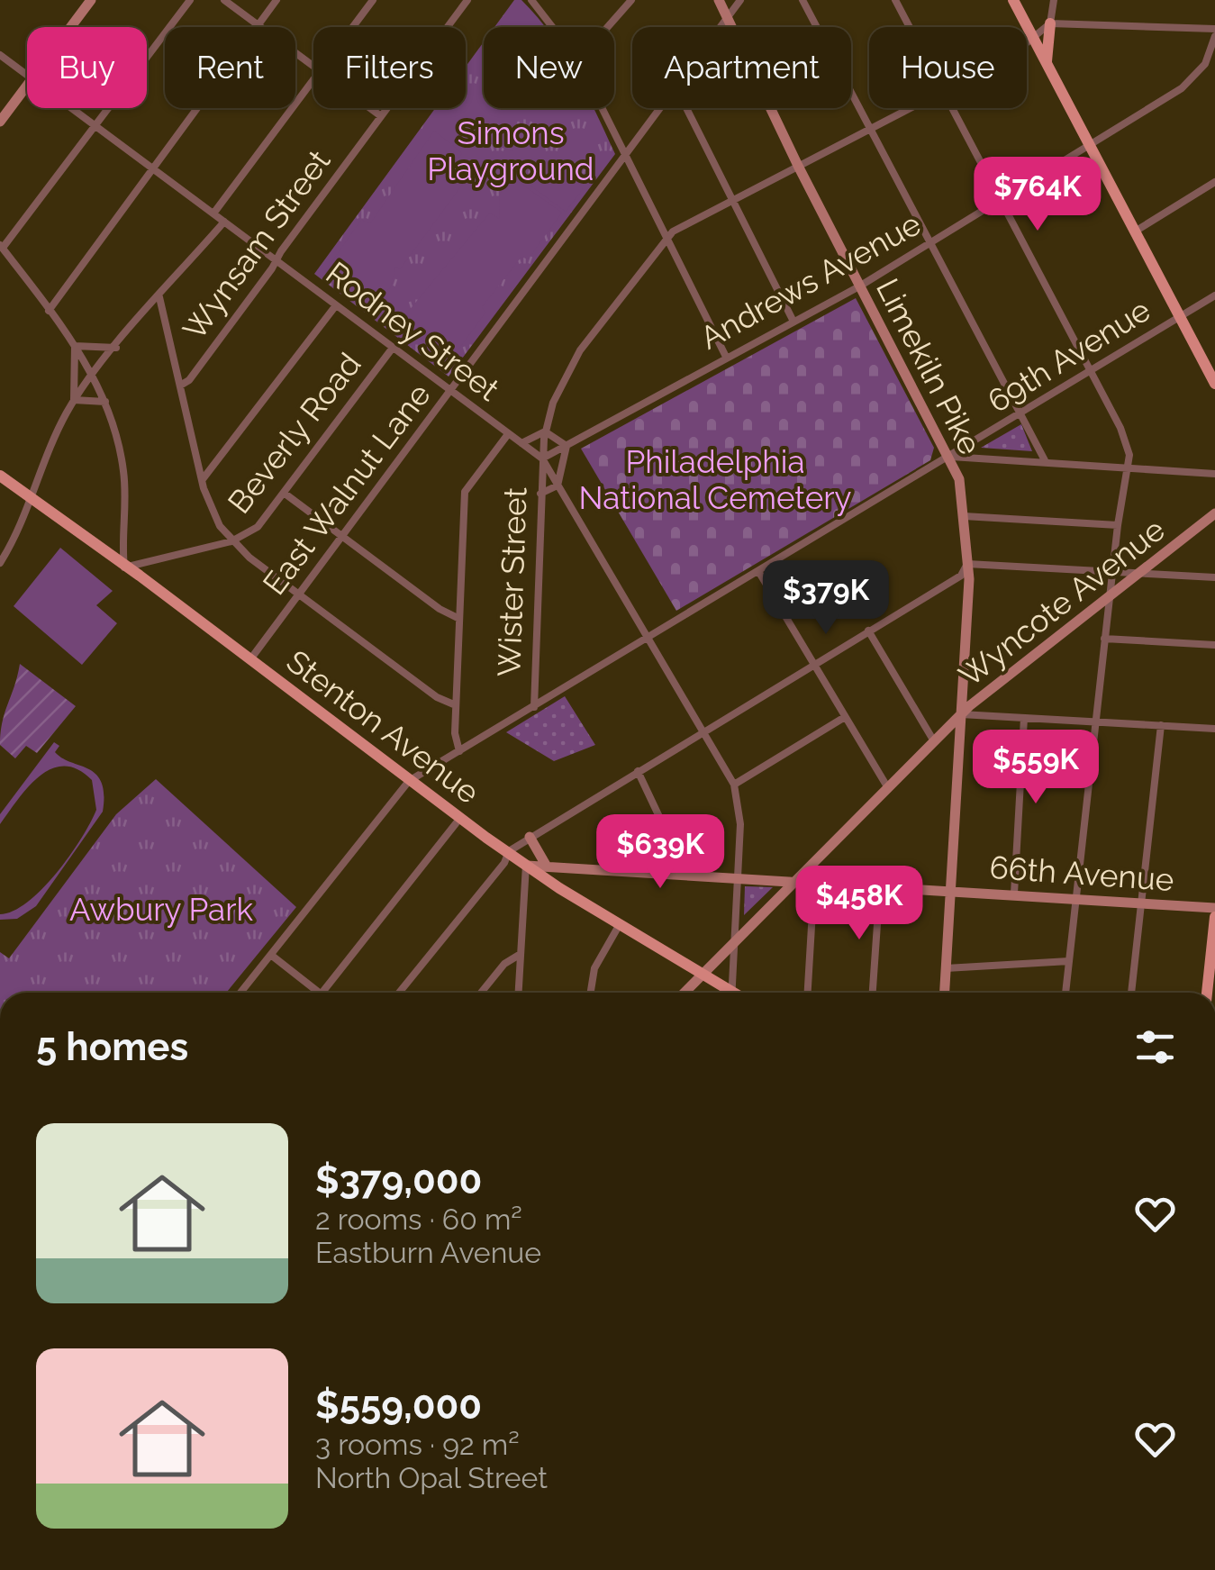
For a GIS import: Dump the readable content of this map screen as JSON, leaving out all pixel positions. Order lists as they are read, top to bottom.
{
  "streets": {
    "main road": ["Stenton Avenue"],
    "street": [
      "Wynsam Street",
      "Andrews Avenue",
      "Rodney Street",
      "69th Avenue",
      "Limekiln Pike",
      "Beverly Road",
      "East Walnut Lane",
      "Wister Street",
      "Wyncote Avenue",
      "66th Avenue"
    ]
  },
  "crossings": [
    ["Wynsam Street", "Rodney Street"],
    ["Andrews Avenue", "Rodney Street"],
    ["Andrews Avenue", "Limekiln Pike"],
    ["Andrews Avenue", "Wister Street"],
    ["Rodney Street", "69th Avenue"],
    ["Rodney Street", "Beverly Road"],
    ["Rodney Street", "East Walnut Lane"],
    ["Rodney Street", "Wister Street"],
    ["69th Avenue", "Limekiln Pike"],
    ["69th Avenue", "Wister Street"],
    ["Limekiln Pike", "East Walnut Lane"],
    ["Limekiln Pike", "Wyncote Avenue"],
    ["Limekiln Pike", "66th Avenue"],
    ["Beverly Road", "Stenton Avenue"],
    ["East Walnut Lane", "Stenton Avenue"],
    ["Wyncote Avenue", "Stenton Avenue"],
    ["Wyncote Avenue", "66th Avenue"],
    ["Stenton Avenue", "66th Avenue"]
  ],
  "parks": ["Simons Playground", "Philadelphia National Cemetery", "Awbury Park"],
  "page": {
    "chip": [
      "Buy",
      "Rent",
      "Filters",
      "New",
      "Apartment",
      "House"
    ],
    "price": [
      "$764K",
      "$379K",
      "$559K",
      "$639K",
      "$458K"
    ],
    "heading": "5 homes",
    "list": [
      {
        "name": "$379,000",
        "note": "2 rooms · 60 m² · Eastburn Avenue"
      },
      {
        "name": "$559,000",
        "note": "3 rooms · 92 m² · North Opal Street"
      }
    ]
  }
}
